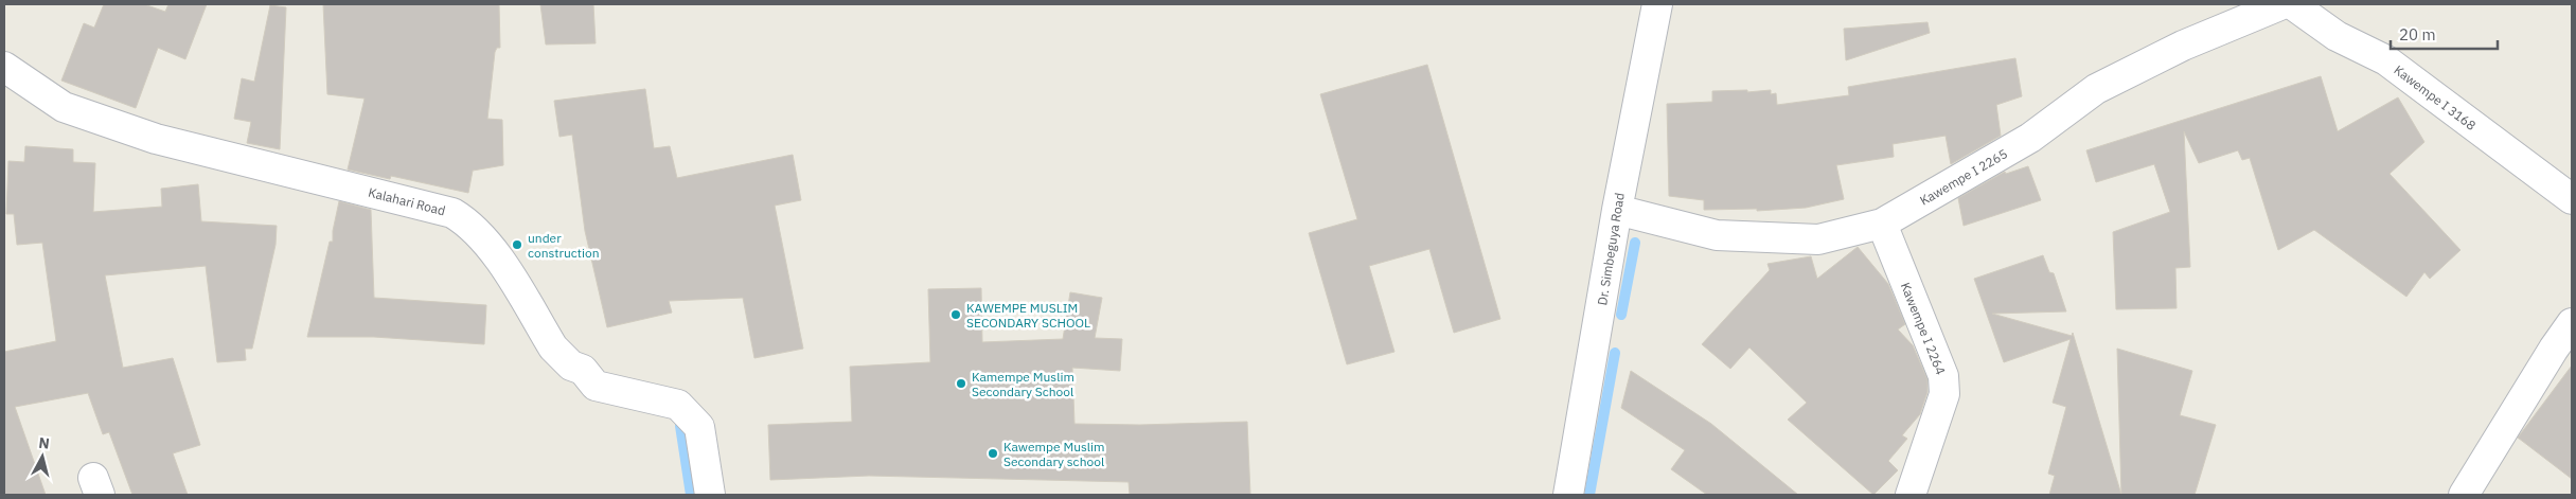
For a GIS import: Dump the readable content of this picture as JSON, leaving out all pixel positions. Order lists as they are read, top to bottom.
{
  "streets": {
    "street": [
      "Kawempe I 3168",
      "Kawempe I 2265",
      "Kalahari Road",
      "Dr. Simbeguya Road",
      "Kawempe I 2264"
    ]
  },
  "crossings": [
    ["Kawempe I 2265", "Dr. Simbeguya Road"],
    ["Kawempe I 2265", "Kawempe I 2264"]
  ],
  "places": [
    "under construction",
    "KAWEMPE MUSLIM SECONDARY SCHOOL",
    "Kamempe Muslim Secondary School",
    "Kawempe Muslim Secondary school"
  ],
  "scale_bar": "20 m",
  "north": "top"
}
